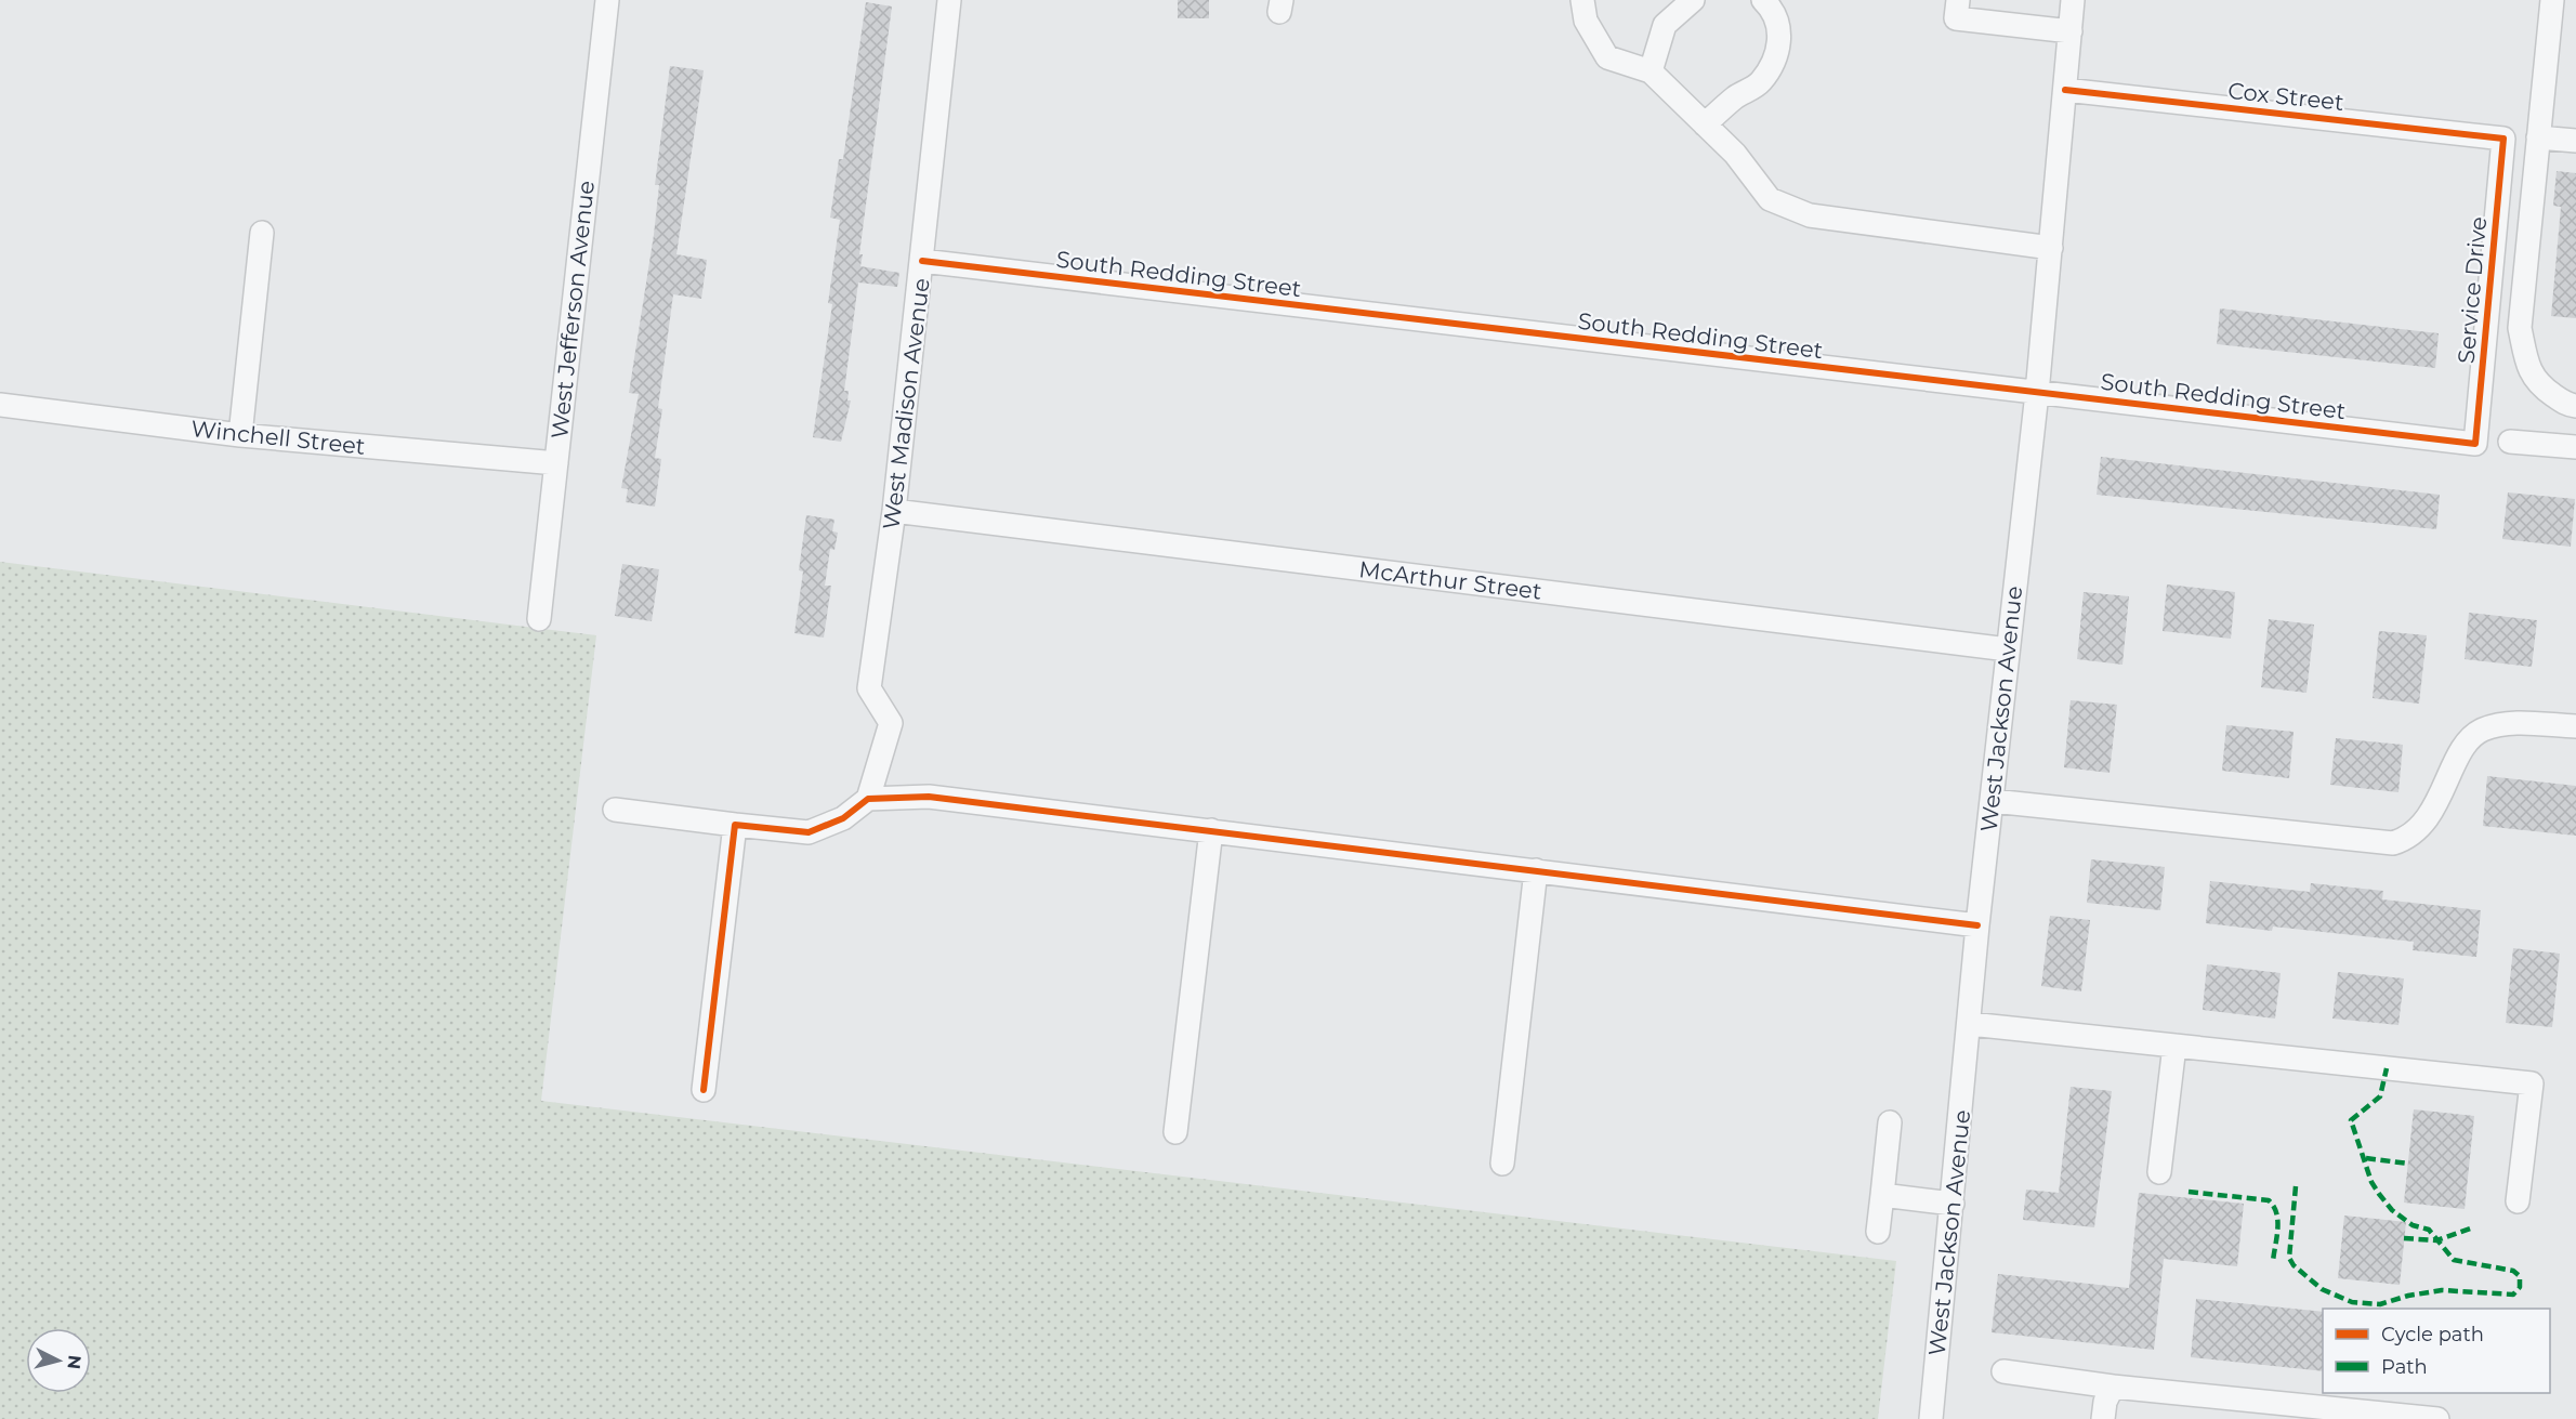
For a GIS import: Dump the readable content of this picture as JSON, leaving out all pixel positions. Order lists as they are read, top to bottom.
{
  "streets": {
    "street": [
      "Cox Street",
      "South Redding Street",
      "Service Drive",
      "West Jefferson Avenue",
      "West Madison Avenue",
      "Winchell Street",
      "McArthur Street",
      "West Jackson Avenue"
    ]
  },
  "crossings": [
    ["Cox Street", "Service Drive"],
    ["Cox Street", "West Jackson Avenue"],
    ["South Redding Street", "Service Drive"],
    ["South Redding Street", "West Madison Avenue"],
    ["South Redding Street", "West Jackson Avenue"],
    ["West Jefferson Avenue", "Winchell Street"],
    ["West Madison Avenue", "McArthur Street"],
    ["McArthur Street", "West Jackson Avenue"]
  ],
  "legend": ["Cycle path", "Path"],
  "north": "right"
}
